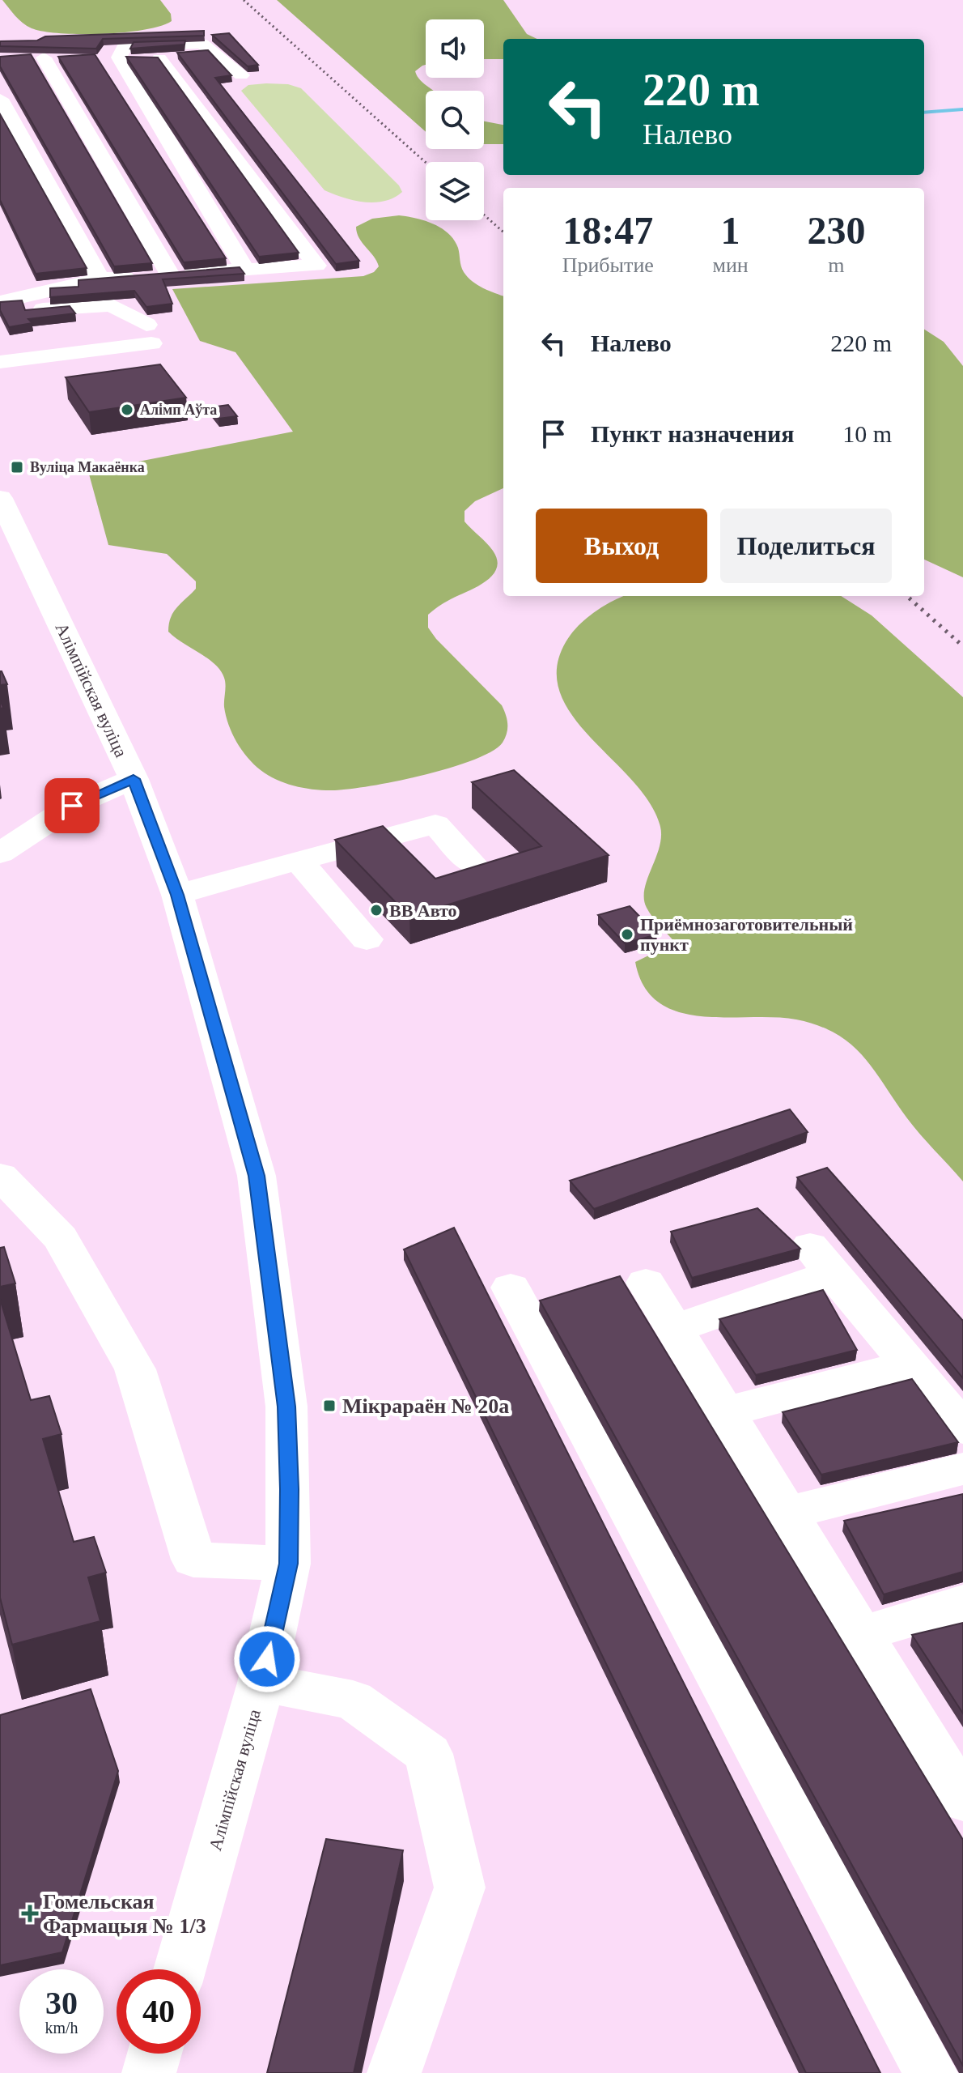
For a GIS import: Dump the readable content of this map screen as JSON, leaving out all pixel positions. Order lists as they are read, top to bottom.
{
  "streets": {
    "street": ["Алімпійская вуліца"]
  },
  "places": {
    "other": ["Алімп Аўта", "ВВ Авто", "Приёмнозаготовительный пункт"],
    "transit": ["Вуліца Макаёнка", "Мікрараён № 20а"],
    "health": ["Гомельская Фармацыя № 1/3"]
  },
  "page": {
    "turn": ["220 m", "Налево"],
    "eta": [
      "18:47",
      "Прибытие",
      "1",
      "мин",
      "230",
      "m"
    ],
    "list": [
      {
        "name": "Налево",
        "value": "220 m"
      },
      {
        "name": "Пункт назначения",
        "value": "10 m"
      }
    ],
    "buttons": ["Выход", "Поделиться"],
    "speed": "30 km/h",
    "limit": "40"
  }
}
